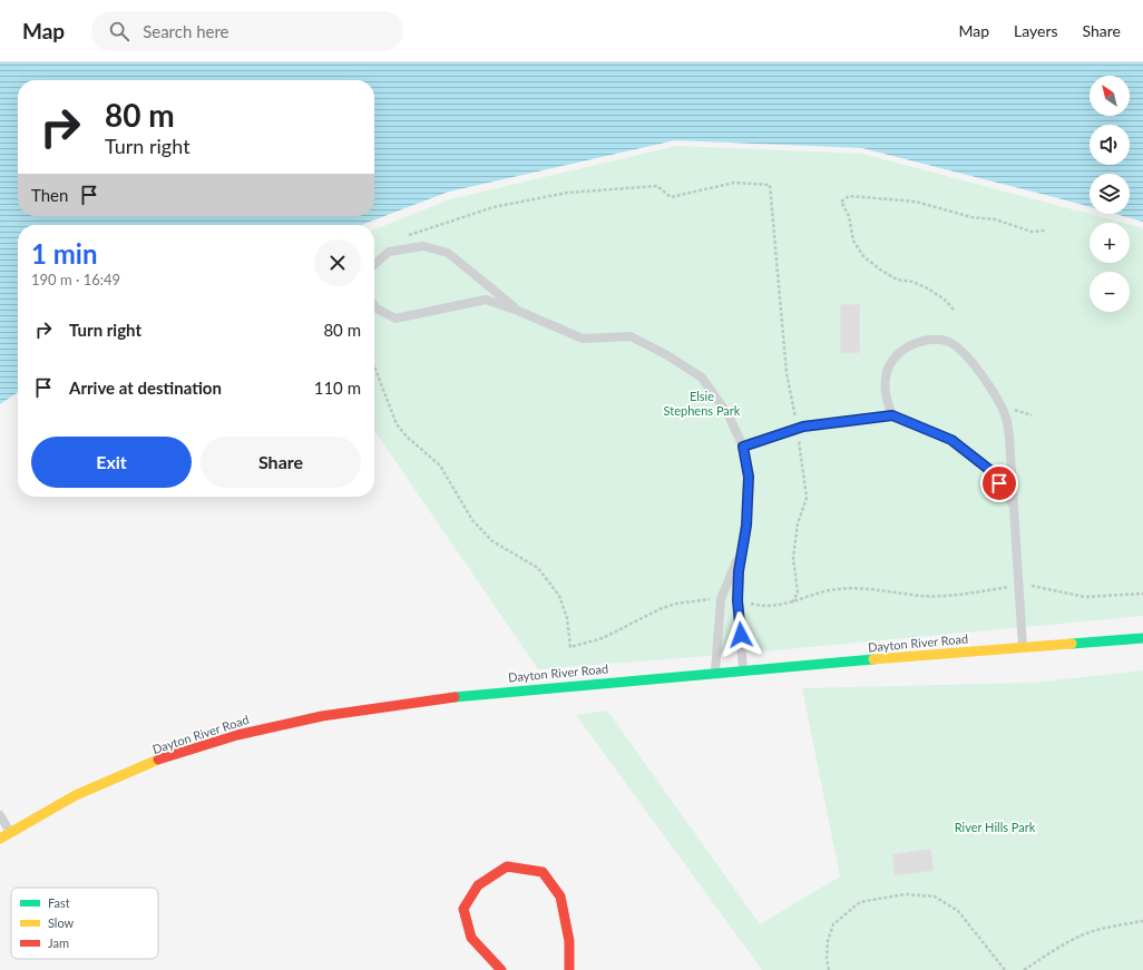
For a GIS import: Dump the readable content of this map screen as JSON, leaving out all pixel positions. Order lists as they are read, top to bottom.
{
  "streets": {
    "main road": ["Dayton River Road"]
  },
  "parks": ["Elsie Stephens Park", "River Hills Park"],
  "legend": ["Fast", "Slow", "Jam"],
  "north": "top left",
  "page": {
    "header": "Map",
    "search": "Search here",
    "nav": ["Map", "Layers", "Share"],
    "map_buttons": ["+", "−"],
    "turn": ["80 m", "Turn right"],
    "then": "Then",
    "heading": ["1 min", "190 m · 16:49"],
    "list": [
      {
        "name": "Turn right",
        "value": "80 m"
      },
      {
        "name": "Arrive at destination",
        "value": "110 m"
      }
    ],
    "buttons": ["Exit", "Share"]
  }
}
